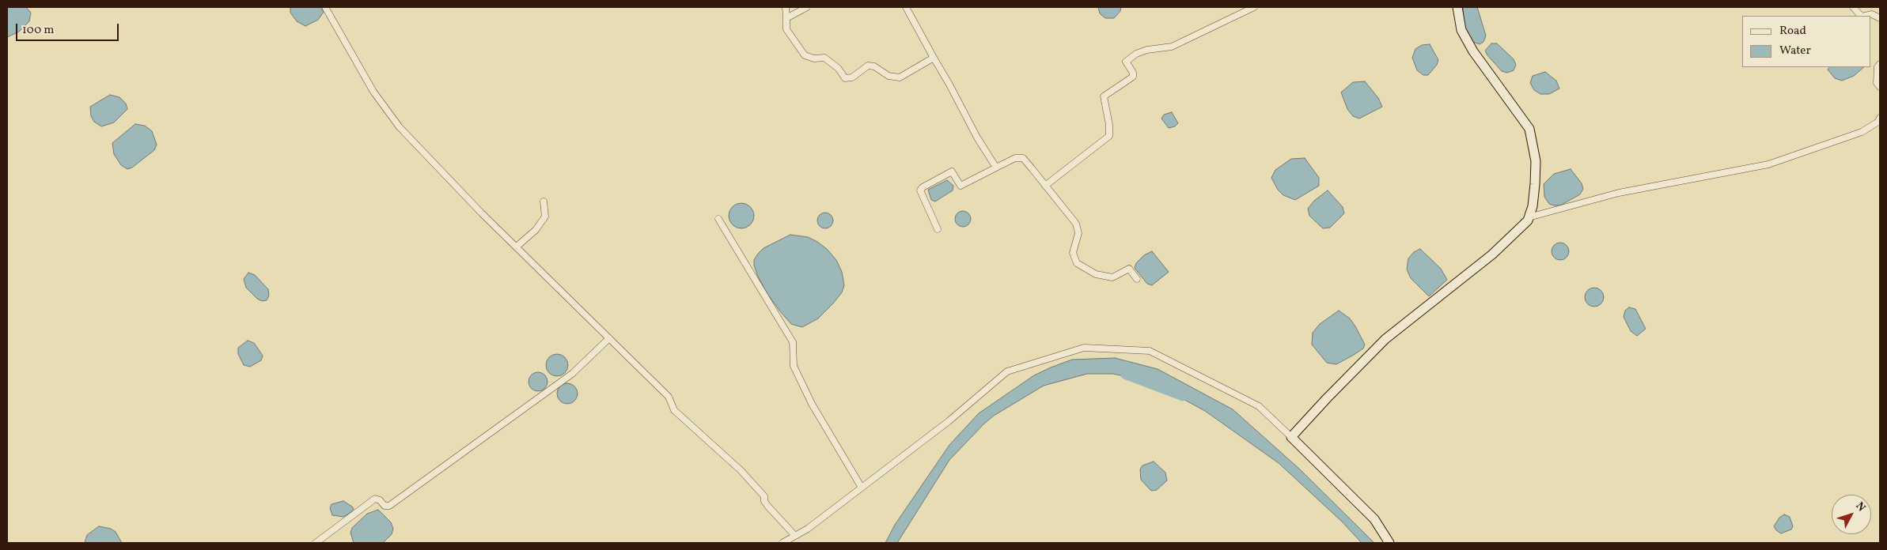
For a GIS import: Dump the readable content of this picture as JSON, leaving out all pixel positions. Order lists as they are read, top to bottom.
{
  "legend": ["Road", "Water"],
  "scale_bar": "100 m",
  "north": "top right"
}
